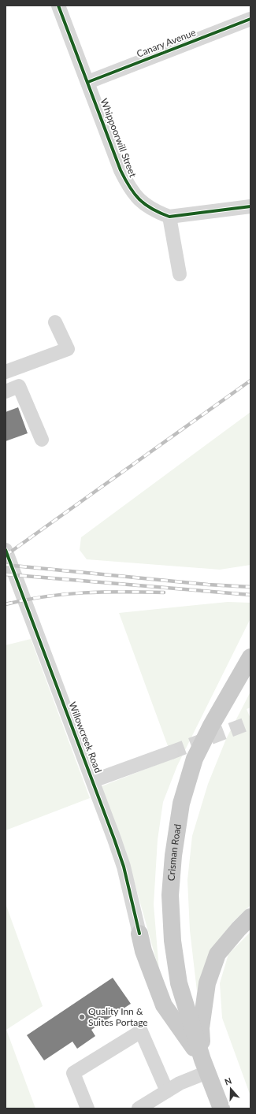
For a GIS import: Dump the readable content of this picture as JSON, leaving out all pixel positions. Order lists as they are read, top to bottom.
{
  "streets": {
    "main road": ["Crisman Road"],
    "street": ["Canary Avenue", "Whippoorwill Street", "Willowcreek Road"]
  },
  "crossings": [
    ["Canary Avenue", "Whippoorwill Street"]
  ],
  "places": ["Quality Inn & Suites Portage"],
  "north": "top"
}
